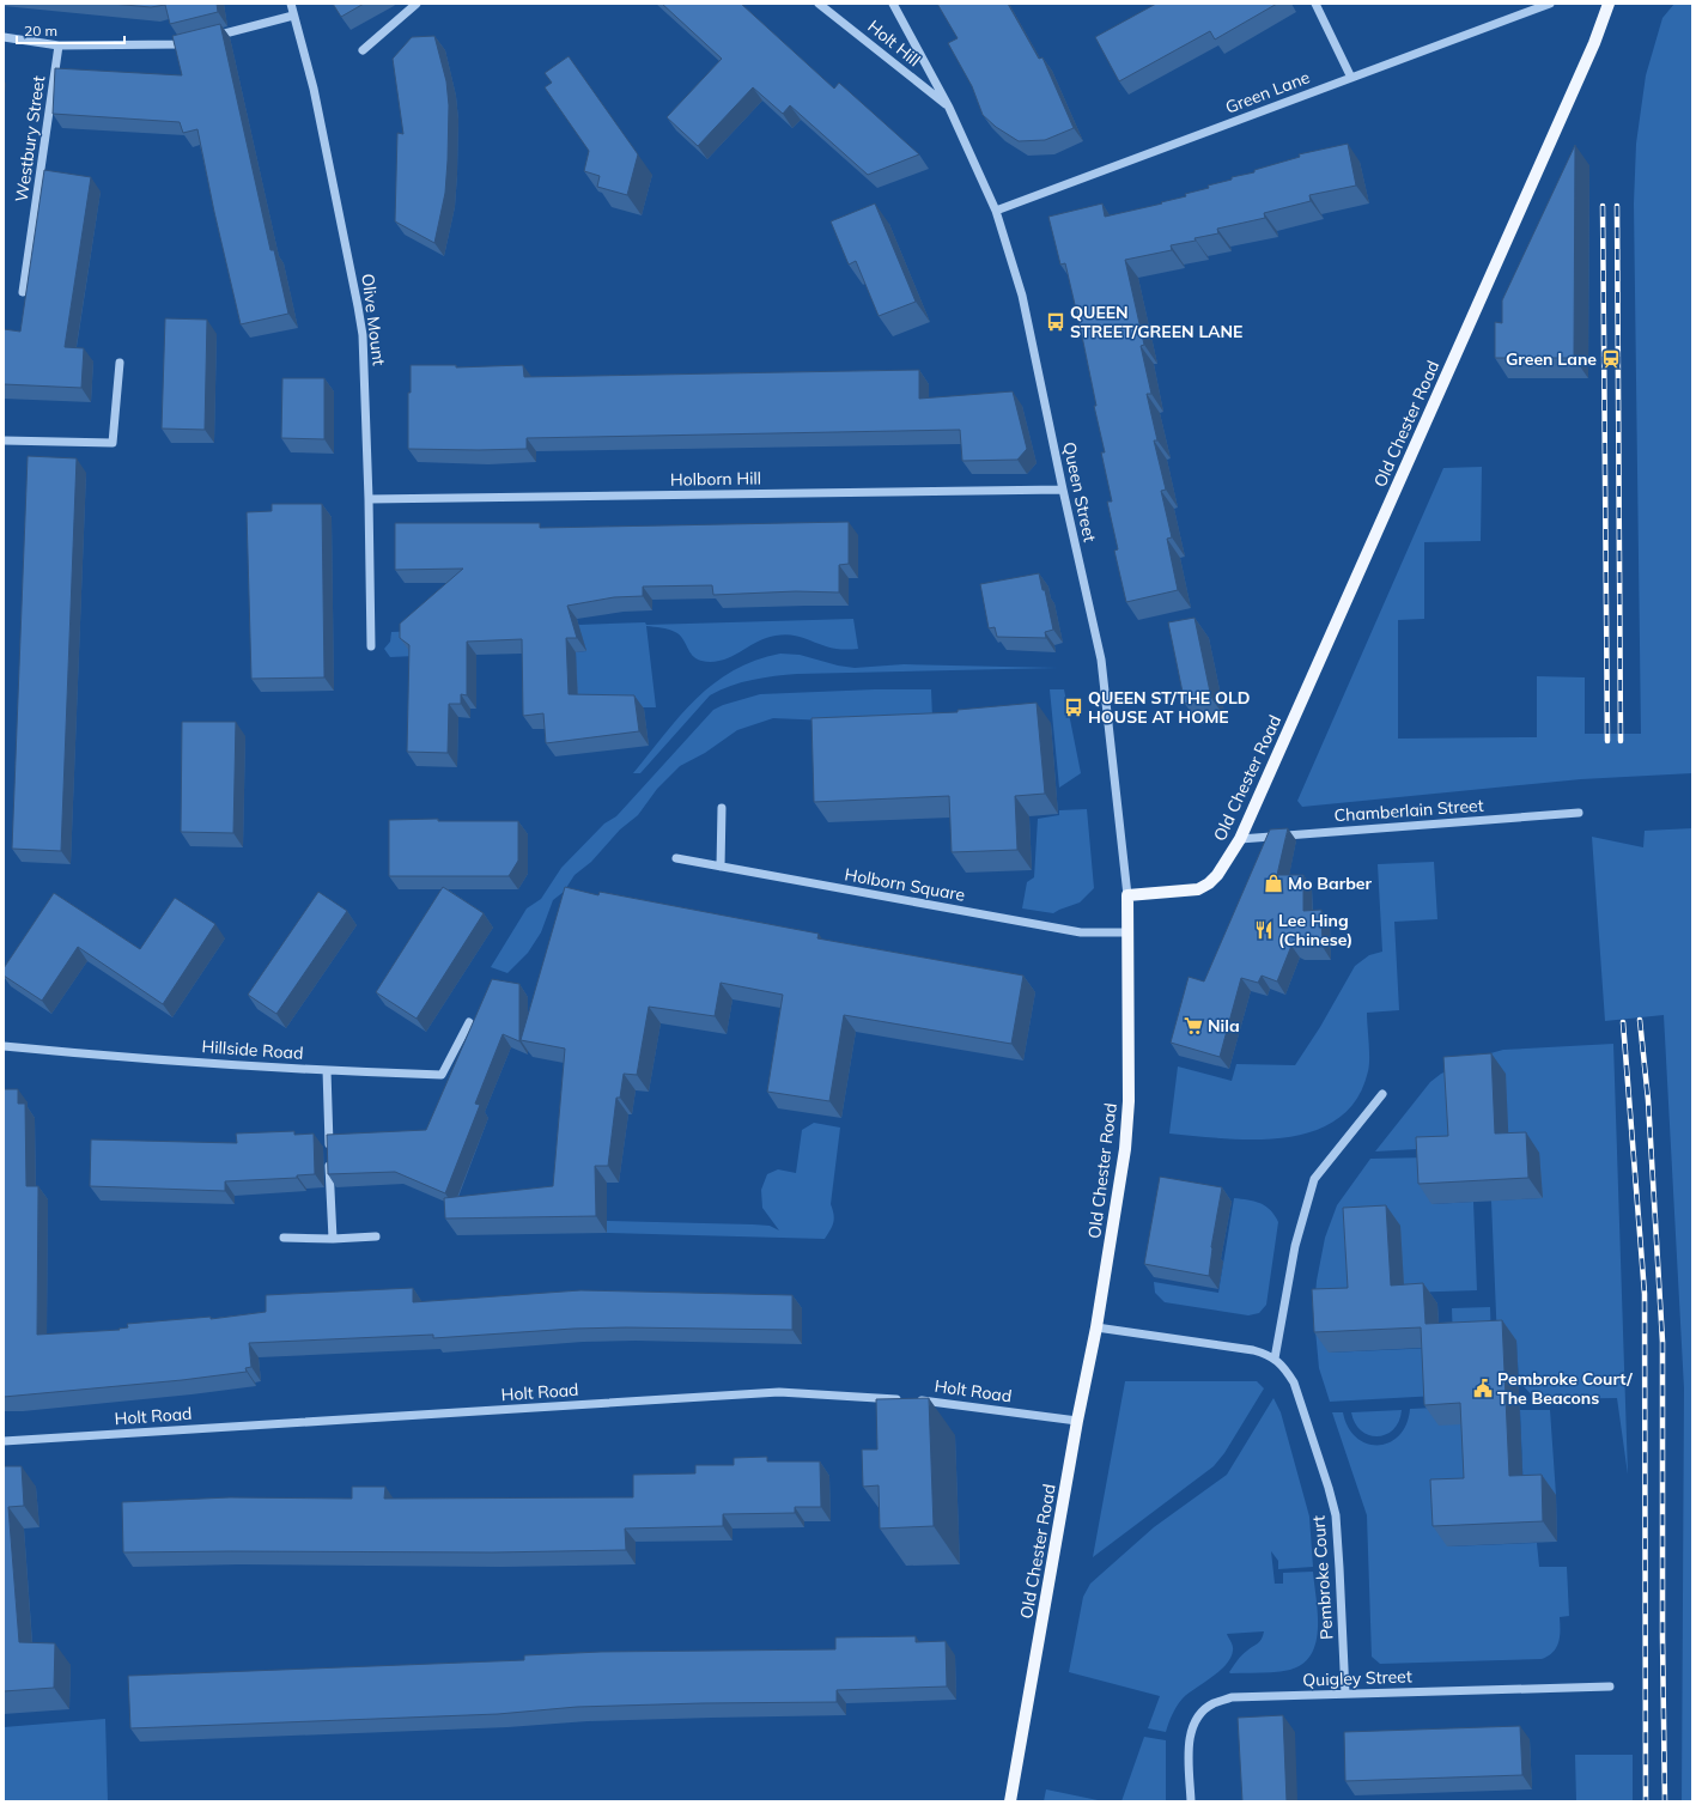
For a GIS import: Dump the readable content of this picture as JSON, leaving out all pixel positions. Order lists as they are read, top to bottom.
{
  "streets": {
    "main road": ["Old Chester Road"],
    "street": [
      "Holt Hill",
      "Green Lane",
      "Westbury Street",
      "Olive Mount",
      "Holborn Hill",
      "Queen Street",
      "Chamberlain Street",
      "Holborn Square",
      "Hillside Road",
      "Holt Road",
      "Pembroke Court",
      "Quigley Street"
    ]
  },
  "crossings": [
    ["Holt Hill", "Queen Street"],
    ["Green Lane", "Queen Street"],
    ["Olive Mount", "Holborn Hill"],
    ["Old Chester Road", "Queen Street"],
    ["Old Chester Road", "Chamberlain Street"],
    ["Old Chester Road", "Holborn Square"],
    ["Old Chester Road", "Holt Road"],
    ["Old Chester Road", "Pembroke Court"],
    ["Holborn Hill", "Queen Street"],
    ["Pembroke Court", "Quigley Street"]
  ],
  "places": {
    "bus stop": ["QUEEN STREET/GREEN LANE", "QUEEN ST/THE OLD HOUSE AT HOME"],
    "station": ["Green Lane"],
    "shop": ["Mo Barber"],
    "restaurant": ["Lee Hing (Chinese)"],
    "supermarket": ["Nila"],
    "public building": ["Pembroke Court/ The Beacons"]
  },
  "scale_bar": "20 m"
}
